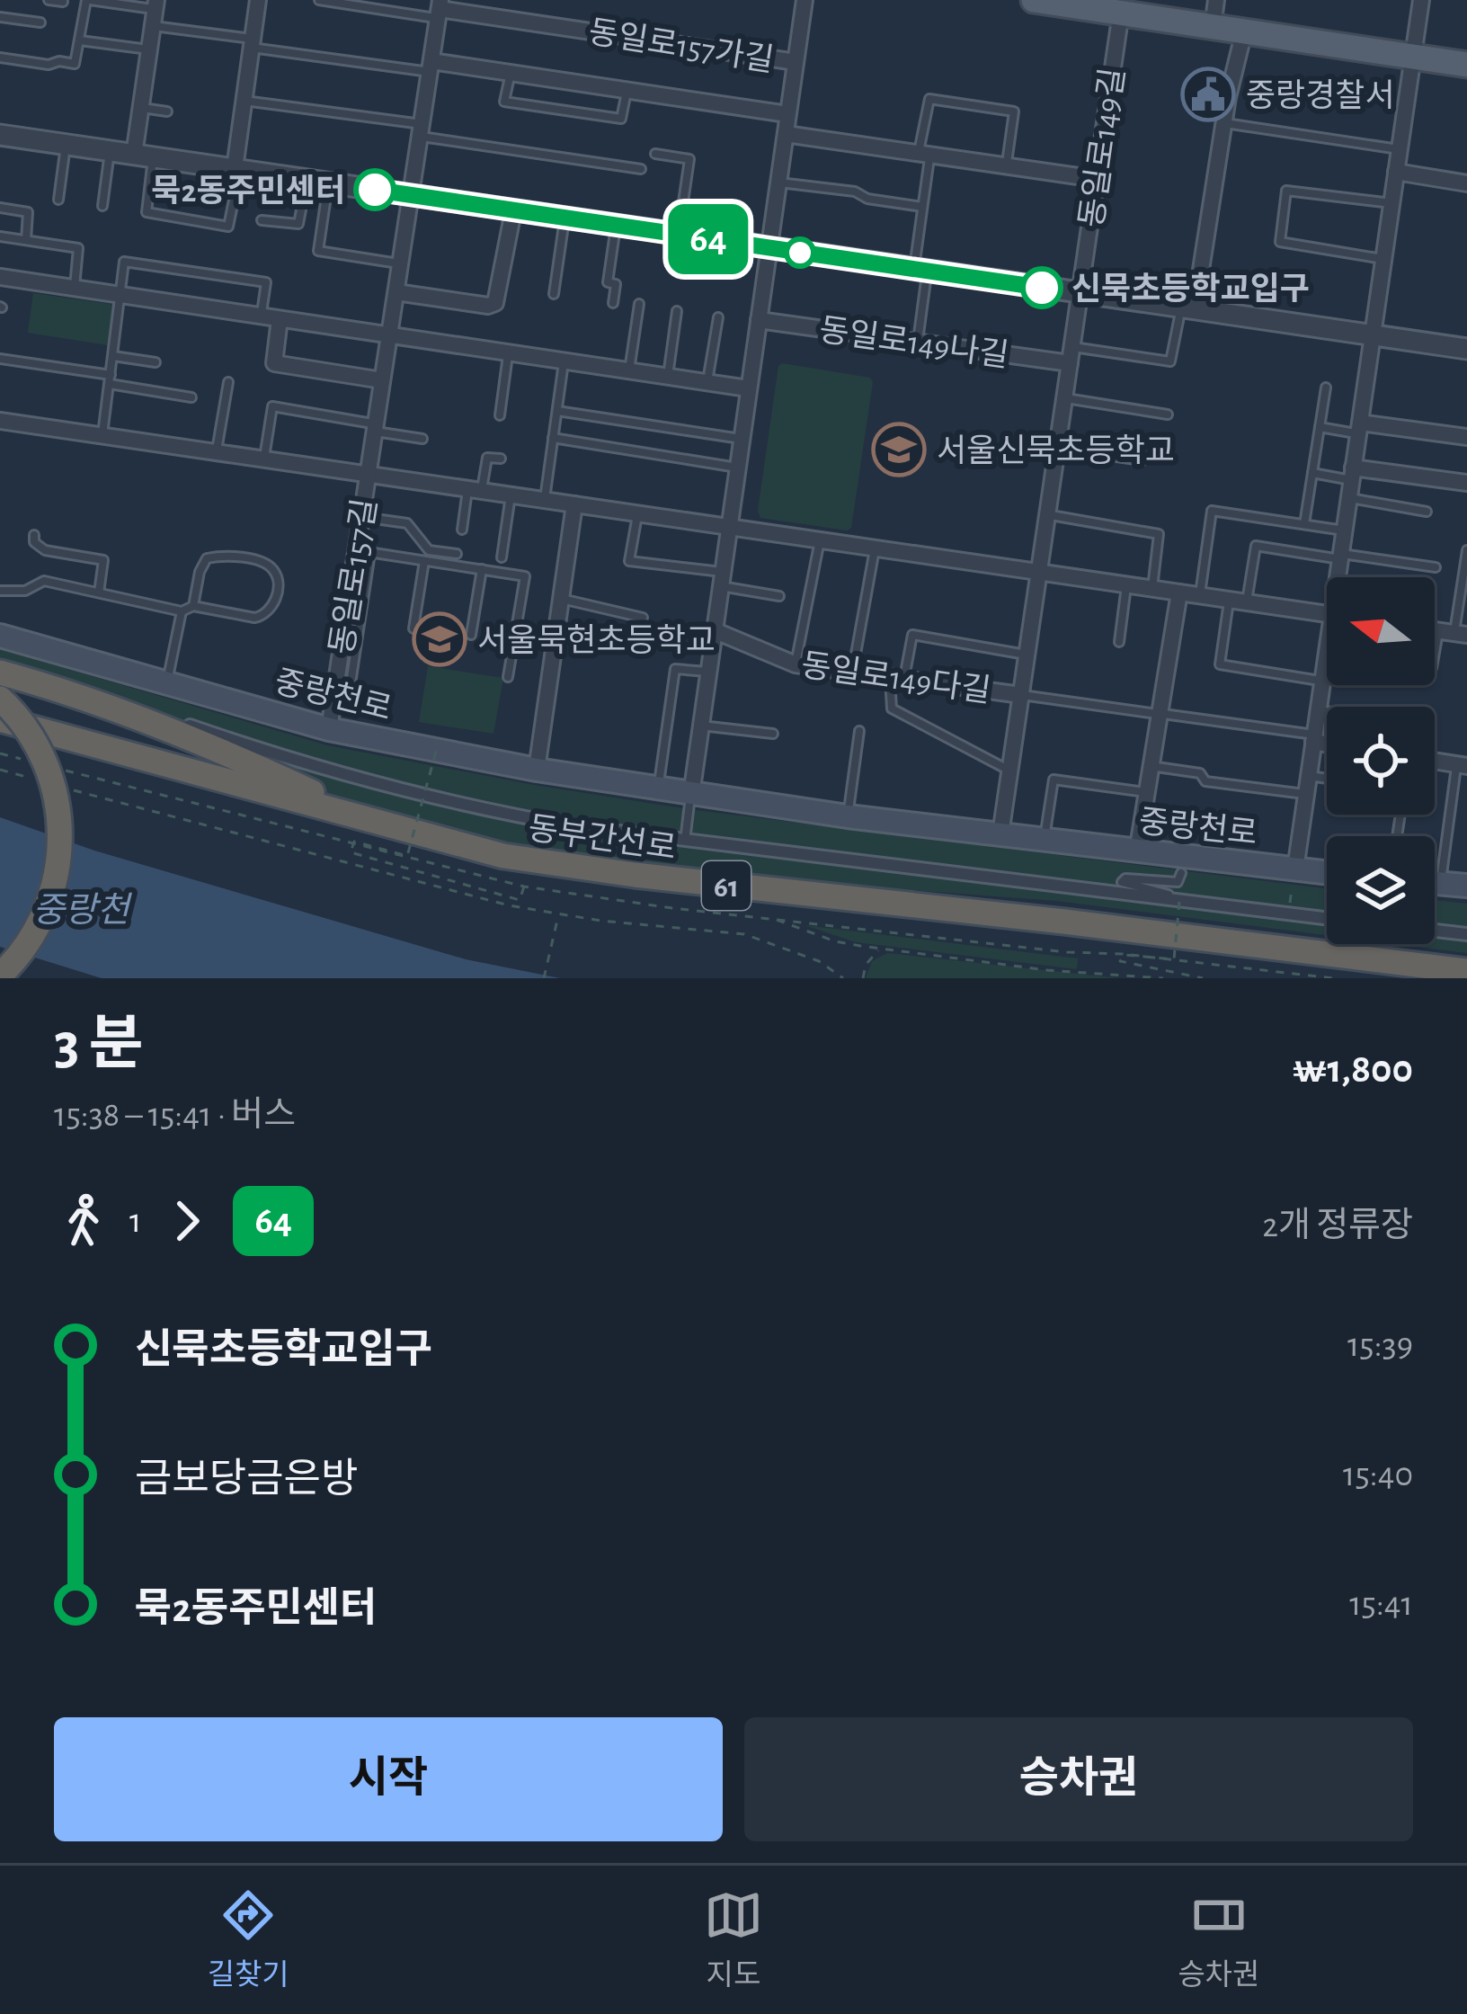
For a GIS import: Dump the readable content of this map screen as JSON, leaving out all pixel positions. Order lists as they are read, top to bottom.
{
  "streets": {
    "highway": ["동부간선로", "61"],
    "main road": ["중랑천로"],
    "street": [
      "동일로157가길",
      "동일로149길",
      "동일로149나길",
      "동일로157길",
      "동일로149다길"
    ]
  },
  "crossings": [
    ["동일로157가길", "동일로157길"],
    ["동일로149길", "동일로149나길"],
    ["동일로149길", "동일로149다길"],
    ["동일로149길", "중랑천로"],
    ["동일로157길", "중랑천로"]
  ],
  "water": ["중랑천"],
  "places": {
    "public building": ["중랑경찰서"],
    "other": ["묵2동주민센터", "신묵초등학교입구"],
    "school or university": ["서울신묵초등학교", "서울묵현초등학교"]
  },
  "lines": ["bus line 64"],
  "north": "left",
  "page": {
    "on_map": "64",
    "heading": ["3 분", "15:38 – 15:41 · 버스", "₩1,800"],
    "legs": ["1", "64", "2개 정류장"],
    "list": [
      {
        "name": "신묵초등학교입구",
        "value": "15:39"
      },
      {
        "name": "금보당금은방",
        "value": "15:40"
      },
      {
        "name": "묵2동주민센터",
        "value": "15:41"
      }
    ],
    "buttons": ["시작", "승차권"],
    "tabs": ["길찾기", "지도", "승차권"]
  }
}
